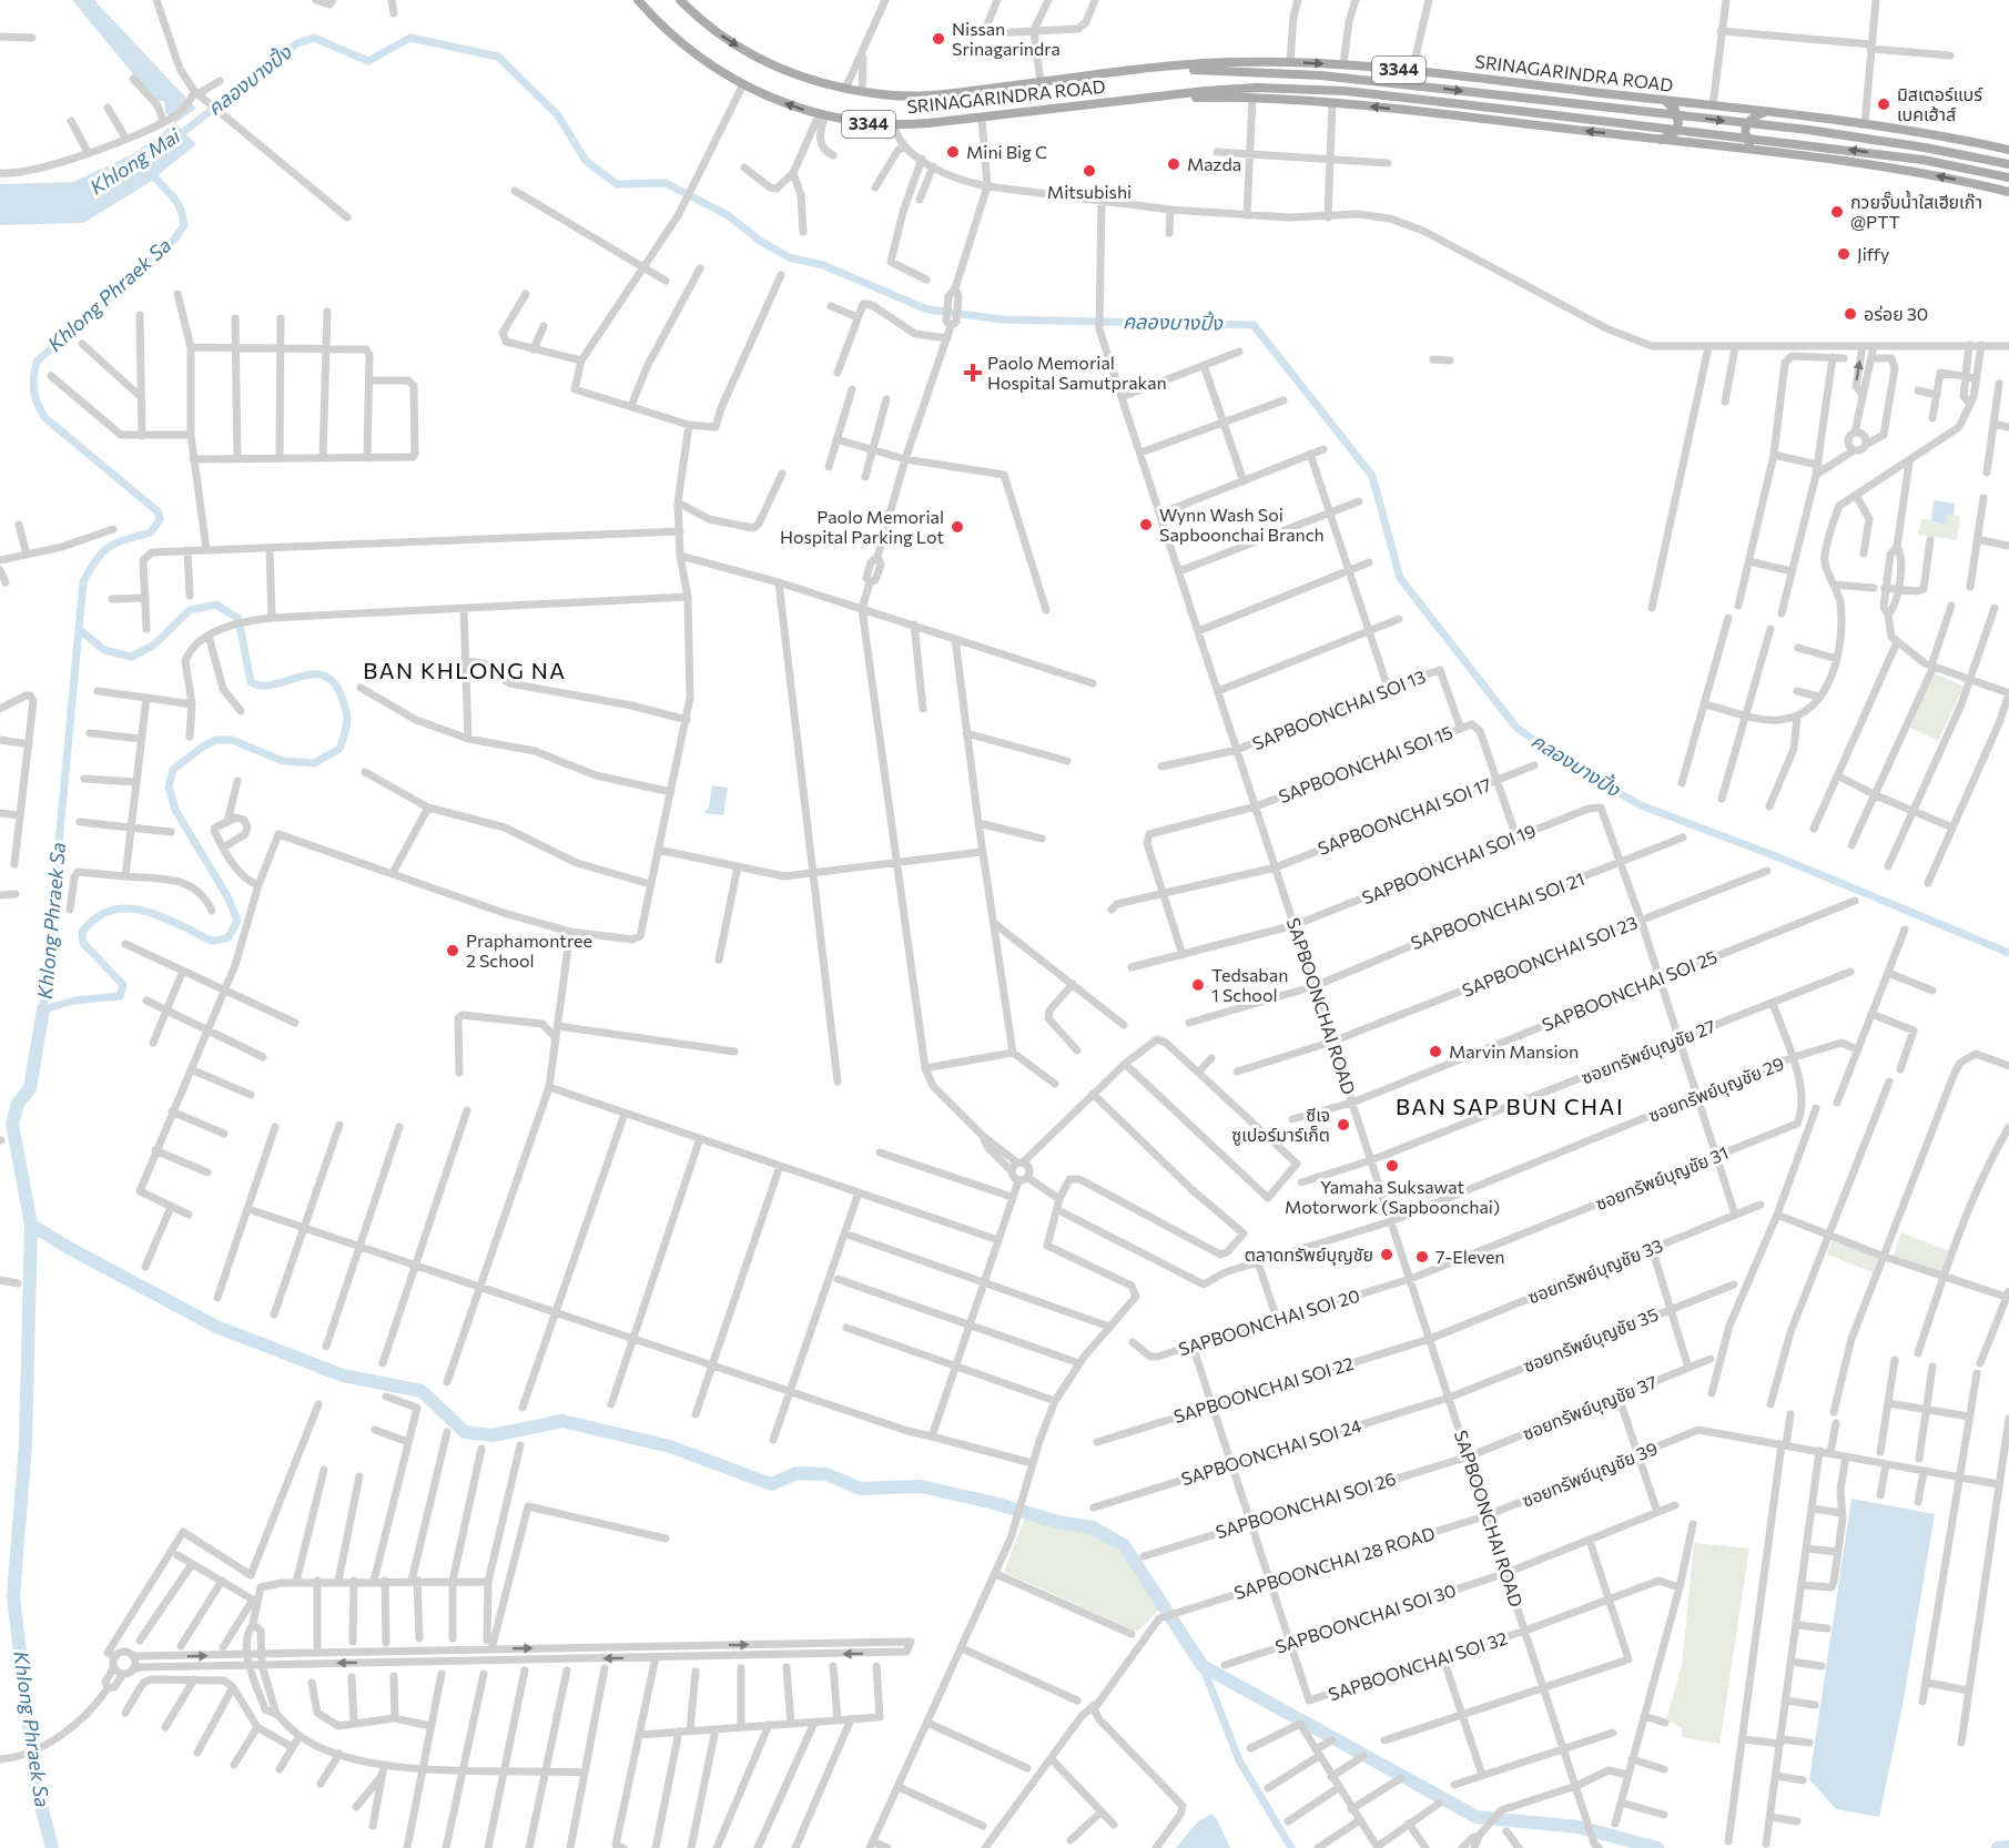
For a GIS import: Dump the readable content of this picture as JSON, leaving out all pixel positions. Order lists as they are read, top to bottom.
{
  "streets": {
    "main road": ["3344", "SRINAGARINDRA ROAD"],
    "street": [
      "SAPBOONCHAI SOI 13",
      "SAPBOONCHAI SOI 15",
      "SAPBOONCHAI SOI 17",
      "SAPBOONCHAI SOI 19",
      "SAPBOONCHAI SOI 21",
      "SAPBOONCHAI SOI 23",
      "SAPBOONCHAI SOI 25",
      "SAPBOONCHAI ROAD",
      "ซอยทรัพย์บุญชัย 27",
      "ซอยทรัพย์บุญชัย 29",
      "ซอยทรัพย์บุญชัย 31",
      "ซอยทรัพย์บุญชัย 33",
      "SAPBOONCHAI SOI 20",
      "ซอยทรัพย์บุญชัย 35",
      "SAPBOONCHAI SOI 22",
      "ซอยทรัพย์บุญชัย 37",
      "SAPBOONCHAI SOI 24",
      "ซอยทรัพย์บุญชัย 39",
      "SAPBOONCHAI SOI 26",
      "SAPBOONCHAI 28 ROAD",
      "SAPBOONCHAI SOI 30",
      "SAPBOONCHAI SOI 32"
    ]
  },
  "crossings": [
    ["SAPBOONCHAI SOI 13", "SAPBOONCHAI SOI 15"],
    ["SAPBOONCHAI SOI 13", "SAPBOONCHAI ROAD"],
    ["SAPBOONCHAI SOI 15", "SAPBOONCHAI SOI 17"],
    ["SAPBOONCHAI SOI 15", "SAPBOONCHAI ROAD"],
    ["SAPBOONCHAI SOI 17", "SAPBOONCHAI ROAD"],
    ["SAPBOONCHAI SOI 19", "SAPBOONCHAI SOI 21"],
    ["SAPBOONCHAI SOI 19", "SAPBOONCHAI ROAD"],
    ["SAPBOONCHAI SOI 21", "SAPBOONCHAI ROAD"],
    ["SAPBOONCHAI SOI 23", "SAPBOONCHAI ROAD"],
    ["SAPBOONCHAI SOI 25", "SAPBOONCHAI ROAD"],
    ["SAPBOONCHAI ROAD", "ซอยทรัพย์บุญชัย 27"],
    ["SAPBOONCHAI ROAD", "ซอยทรัพย์บุญชัย 29"],
    ["SAPBOONCHAI ROAD", "ซอยทรัพย์บุญชัย 31"],
    ["SAPBOONCHAI ROAD", "ซอยทรัพย์บุญชัย 33"],
    ["SAPBOONCHAI ROAD", "SAPBOONCHAI SOI 20"],
    ["SAPBOONCHAI ROAD", "ซอยทรัพย์บุญชัย 35"],
    ["SAPBOONCHAI ROAD", "SAPBOONCHAI SOI 22"],
    ["SAPBOONCHAI ROAD", "ซอยทรัพย์บุญชัย 37"],
    ["SAPBOONCHAI ROAD", "SAPBOONCHAI SOI 24"],
    ["SAPBOONCHAI ROAD", "ซอยทรัพย์บุญชัย 39"],
    ["SAPBOONCHAI ROAD", "SAPBOONCHAI SOI 26"],
    ["SAPBOONCHAI ROAD", "SAPBOONCHAI 28 ROAD"],
    ["SAPBOONCHAI ROAD", "SAPBOONCHAI SOI 30"],
    ["SAPBOONCHAI ROAD", "SAPBOONCHAI SOI 32"],
    ["ซอยทรัพย์บุญชัย 27", "ซอยทรัพย์บุญชัย 31"],
    ["ซอยทรัพย์บุญชัย 29", "ซอยทรัพย์บุญชัย 31"],
    ["ซอยทรัพย์บุญชัย 31", "SAPBOONCHAI SOI 20"],
    ["ซอยทรัพย์บุญชัย 33", "SAPBOONCHAI SOI 22"],
    ["ซอยทรัพย์บุญชัย 35", "SAPBOONCHAI SOI 24"],
    ["ซอยทรัพย์บุญชัย 37", "SAPBOONCHAI SOI 26"],
    ["ซอยทรัพย์บุญชัย 39", "SAPBOONCHAI 28 ROAD"],
    ["SAPBOONCHAI SOI 30", "SAPBOONCHAI SOI 32"]
  ],
  "districts": ["BAN KHLONG NA", "BAN SAP BUN CHAI"],
  "water": ["คลองบางปิ้ง", "Khlong Mai", "Khlong Phraek Sa"],
  "places": {
    "other": [
      "Nissan Srinagarindra",
      "มิสเตอร์แบร์ เบคเฮ้าส์",
      "Mini Big C",
      "Mazda",
      "Mitsubishi",
      "กวยจั๊บน้ำใสเฮียเก๊า @PTT",
      "Jiffy",
      "อร่อย 30",
      "Wynn Wash Soi Sapboonchai Branch",
      "Paolo Memorial Hospital Parking Lot",
      "Praphamontree 2 School",
      "Tedsaban 1 School",
      "Marvin Mansion",
      "ซีเจ ซูเปอร์มาร์เก็ต",
      "Yamaha Suksawat Motorwork (Sapboonchai)",
      "ตลาดทรัพย์บุญชัย",
      "7-Eleven"
    ],
    "health": ["Paolo Memorial Hospital Samutprakan"]
  }
}
